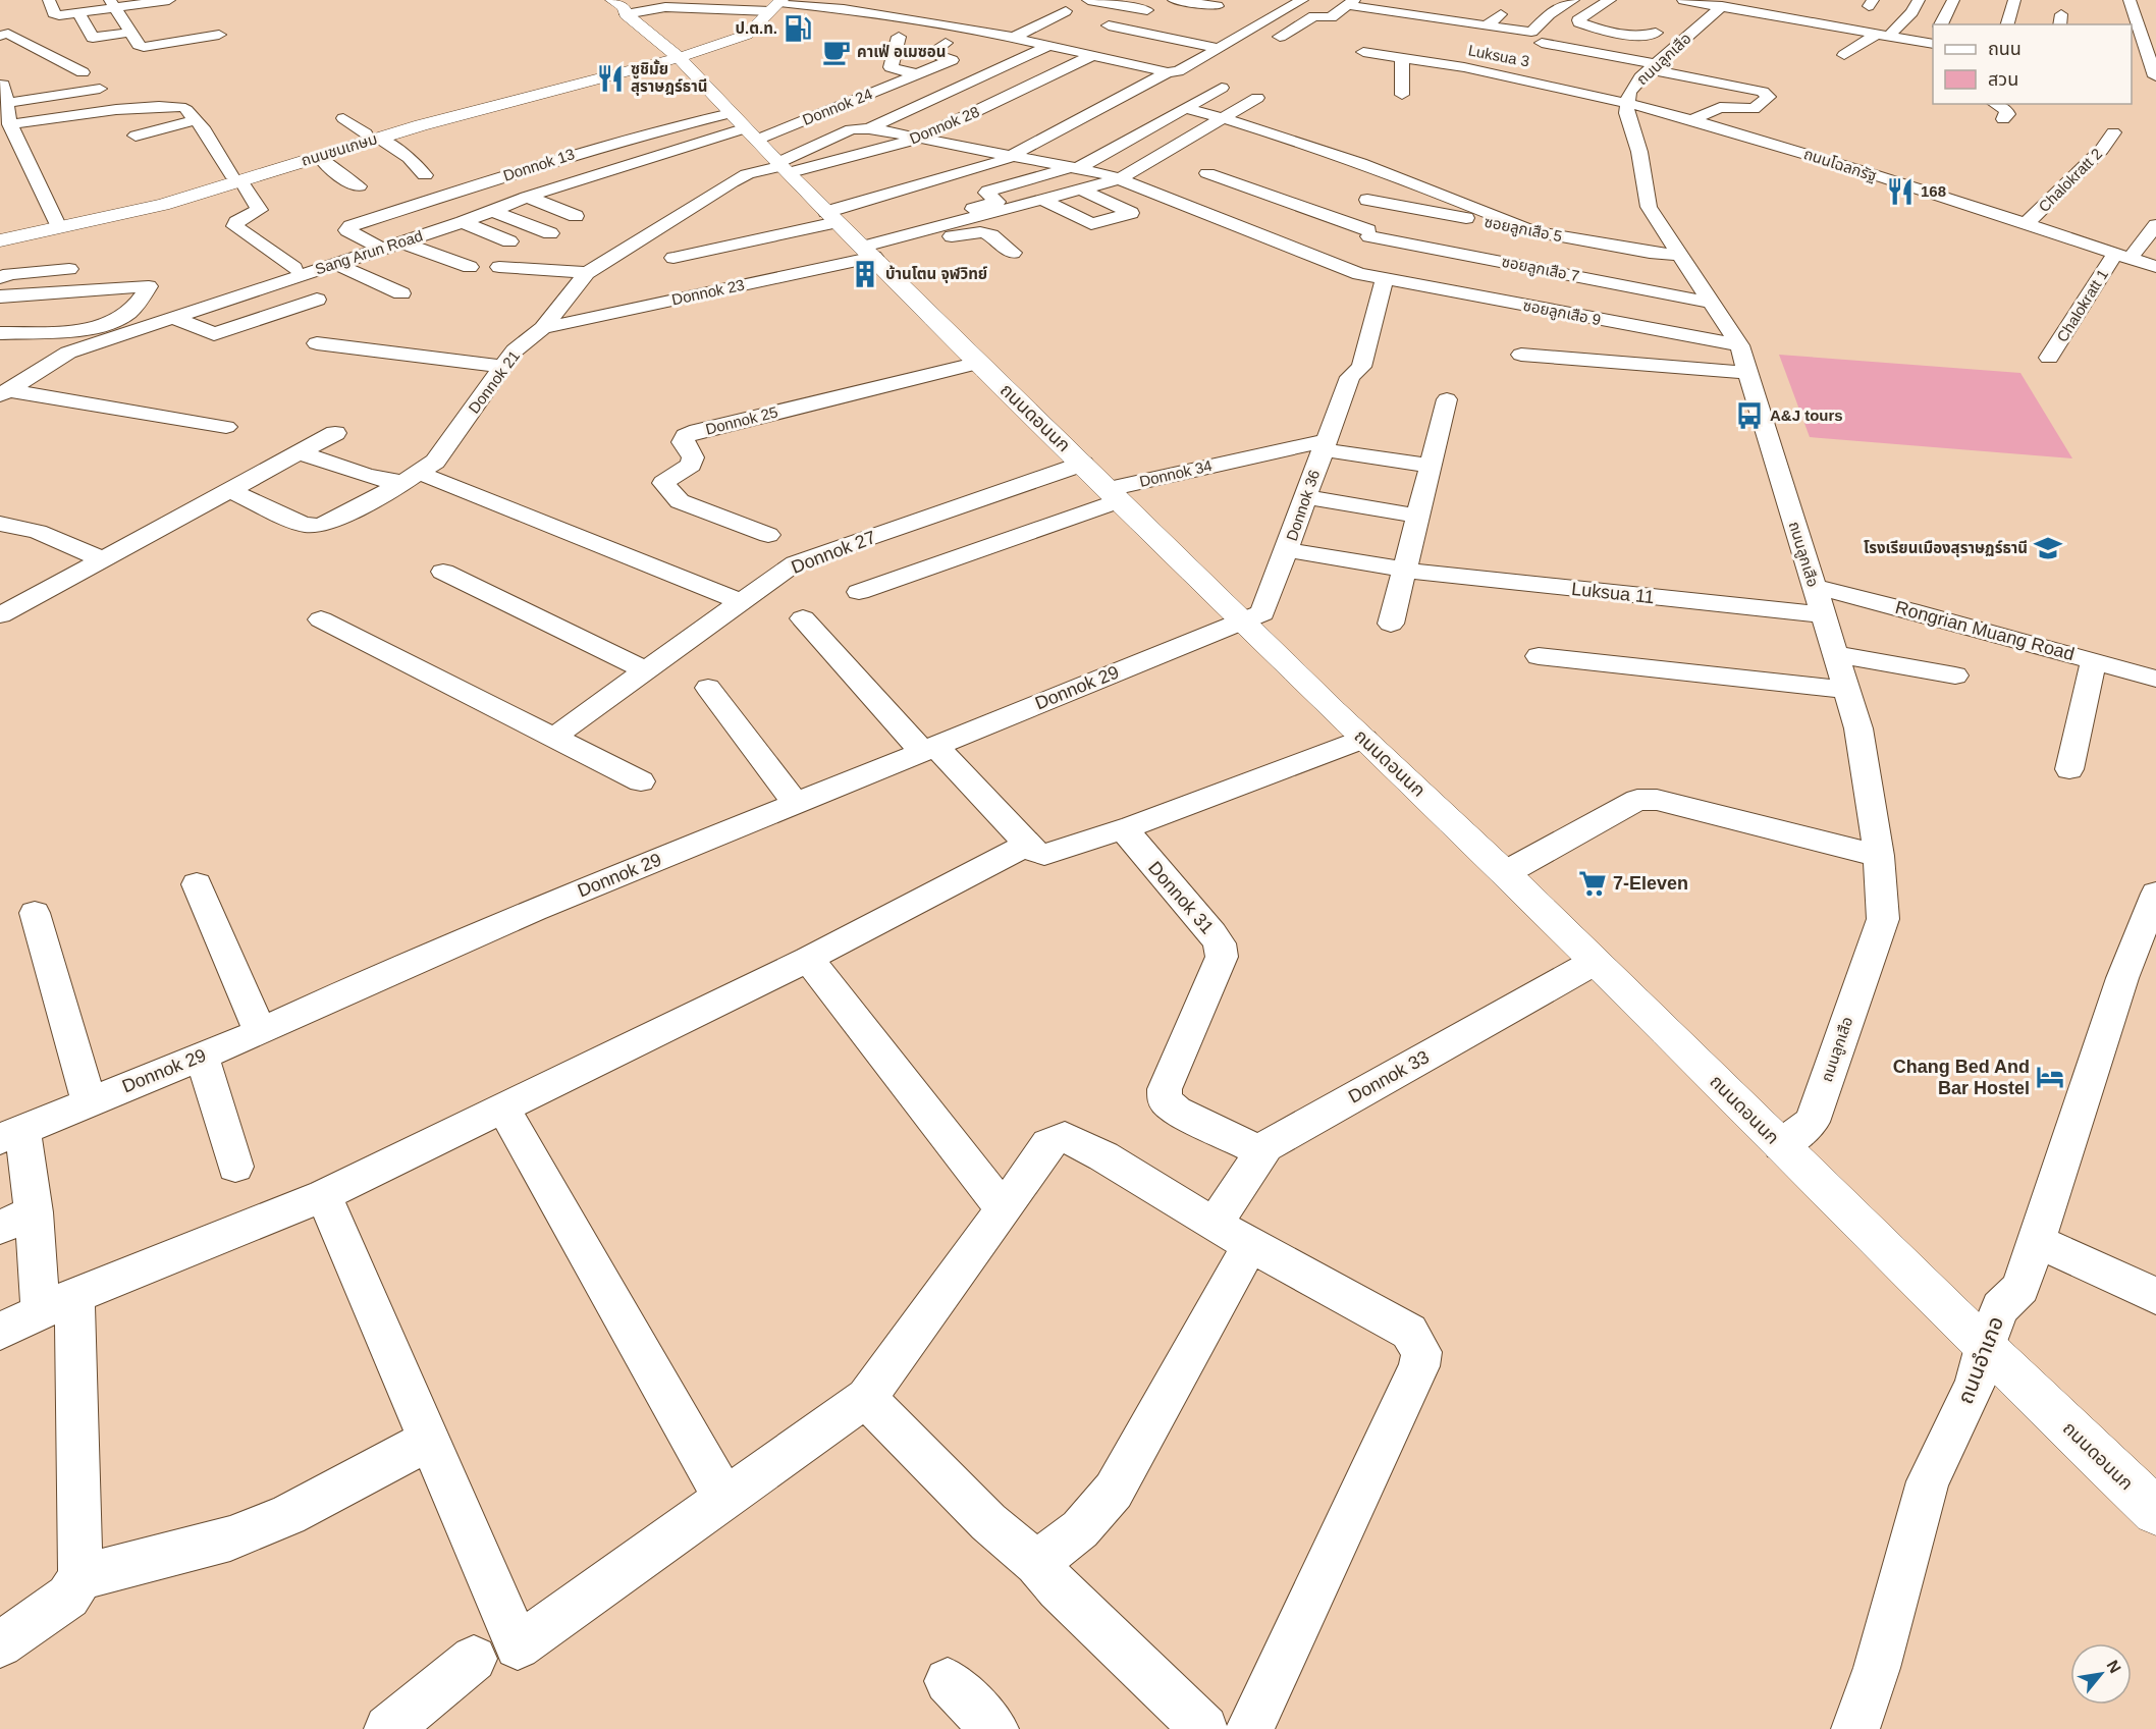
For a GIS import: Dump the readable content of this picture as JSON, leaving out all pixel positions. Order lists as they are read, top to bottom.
{
  "streets": {
    "main road": ["ถนนชนเกษม", "ถนนดอนนก"],
    "street": [
      "Luksua 3",
      "ถนนลูกเสือ",
      "Donnok 24",
      "Donnok 28",
      "Donnok 13",
      "ถนนโฉลกรัฐ",
      "Chalokratt 2",
      "ซอยลูกเสือ 5",
      "Sang Arun Road",
      "ซอยลูกเสือ 7",
      "Donnok 23",
      "Chalokratt 1",
      "ซอยลูกเสือ 9",
      "Donnok 21",
      "Donnok 25",
      "Donnok 34",
      "Donnok 36",
      "Donnok 27",
      "Luksua 11",
      "Rongrian Muang Road",
      "Donnok 29",
      "Donnok 31",
      "Donnok 33",
      "ถนนอำเภอ"
    ]
  },
  "crossings": [
    ["Luksua 3", "ถนนลูกเสือ"],
    ["Luksua 3", "ถนนโฉลกรัฐ"],
    ["ถนนลูกเสือ", "ถนนโฉลกรัฐ"],
    ["ถนนลูกเสือ", "ซอยลูกเสือ 5"],
    ["ถนนลูกเสือ", "ซอยลูกเสือ 7"],
    ["ถนนลูกเสือ", "ซอยลูกเสือ 9"],
    ["ถนนลูกเสือ", "ถนนดอนนก"],
    ["ถนนลูกเสือ", "Luksua 11"],
    ["ถนนลูกเสือ", "Rongrian Muang Road"],
    ["Donnok 24", "Donnok 13"],
    ["Donnok 24", "Sang Arun Road"],
    ["Donnok 24", "ถนนดอนนก"],
    ["Donnok 28", "Donnok 21"],
    ["Donnok 28", "ถนนดอนนก"],
    ["ถนนชนเกษม", "ถนนดอนนก"],
    ["Donnok 13", "Sang Arun Road"],
    ["Donnok 13", "ถนนดอนนก"],
    ["ถนนโฉลกรัฐ", "Chalokratt 2"],
    ["ถนนโฉลกรัฐ", "Chalokratt 1"],
    ["Sang Arun Road", "ถนนดอนนก"],
    ["ซอยลูกเสือ 7", "ซอยลูกเสือ 9"],
    ["Donnok 23", "Donnok 21"],
    ["Donnok 23", "ถนนดอนนก"],
    ["ซอยลูกเสือ 9", "Donnok 36"],
    ["Donnok 21", "ถนนดอนนก"],
    ["ถนนดอนนก", "Donnok 25"],
    ["ถนนดอนนก", "Donnok 34"],
    ["ถนนดอนนก", "Donnok 36"],
    ["ถนนดอนนก", "Donnok 27"],
    ["ถนนดอนนก", "Donnok 29"],
    ["ถนนดอนนก", "Donnok 33"],
    ["ถนนดอนนก", "ถนนอำเภอ"],
    ["Donnok 34", "Donnok 36"],
    ["Donnok 36", "Luksua 11"],
    ["Donnok 36", "Donnok 29"],
    ["Donnok 31", "Donnok 33"]
  ],
  "places": {
    "fuel station": ["ป.ต.ท."],
    "cafe": ["คาเฟ่ อเมซอน"],
    "restaurant": ["ซูชิมั้ย สุราษฎร์ธานี", "168"],
    "building": ["บ้านโตน จุฬวิทย์"],
    "bus stop": ["A&J tours"],
    "school or university": ["โรงเรียนเมืองสุราษฏร์ธานี"],
    "supermarket": ["7-Eleven"],
    "hotel": ["Chang Bed And Bar Hostel"]
  },
  "legend": ["ถนน", "สวน"],
  "north": "top right"
}
